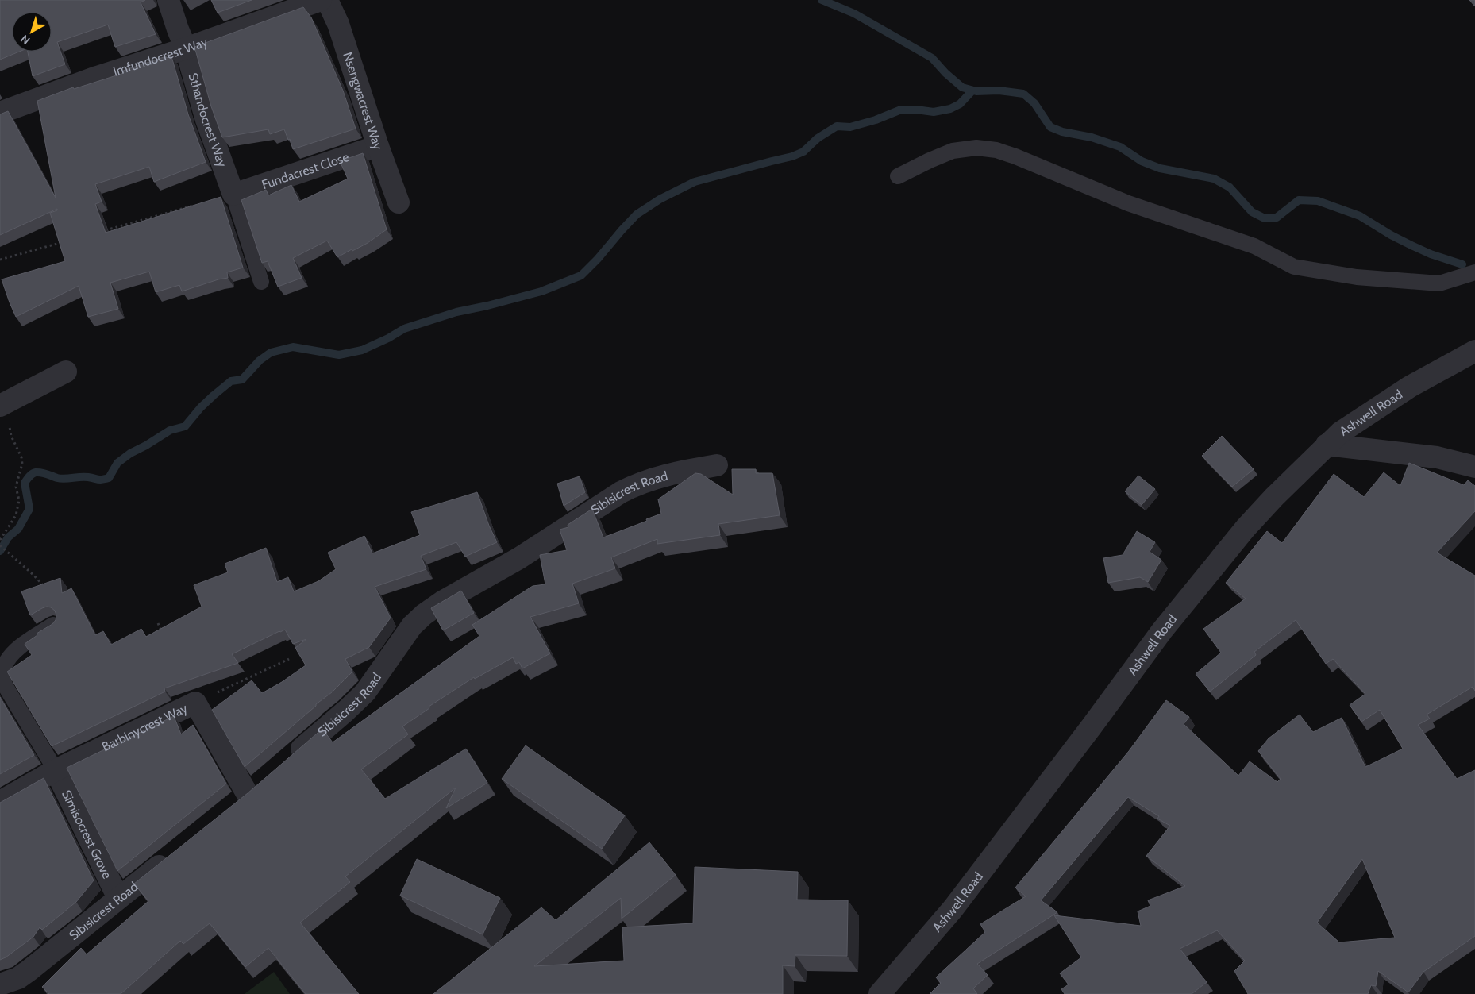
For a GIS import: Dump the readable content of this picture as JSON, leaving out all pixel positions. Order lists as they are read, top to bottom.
{
  "streets": {
    "street": [
      "Imfundocrest Way",
      "Nsengwacrest Way",
      "Sthandocrest Way",
      "Fundacrest Close",
      "Ashwell Road",
      "Sibisicrest Road",
      "Barbinycrest Way",
      "Simisocrest Grove"
    ]
  },
  "crossings": [
    ["Imfundocrest Way", "Sthandocrest Way"],
    ["Nsengwacrest Way", "Fundacrest Close"],
    ["Sthandocrest Way", "Fundacrest Close"],
    ["Sibisicrest Road", "Simisocrest Grove"],
    ["Barbinycrest Way", "Simisocrest Grove"]
  ],
  "north": "bottom left"
}
